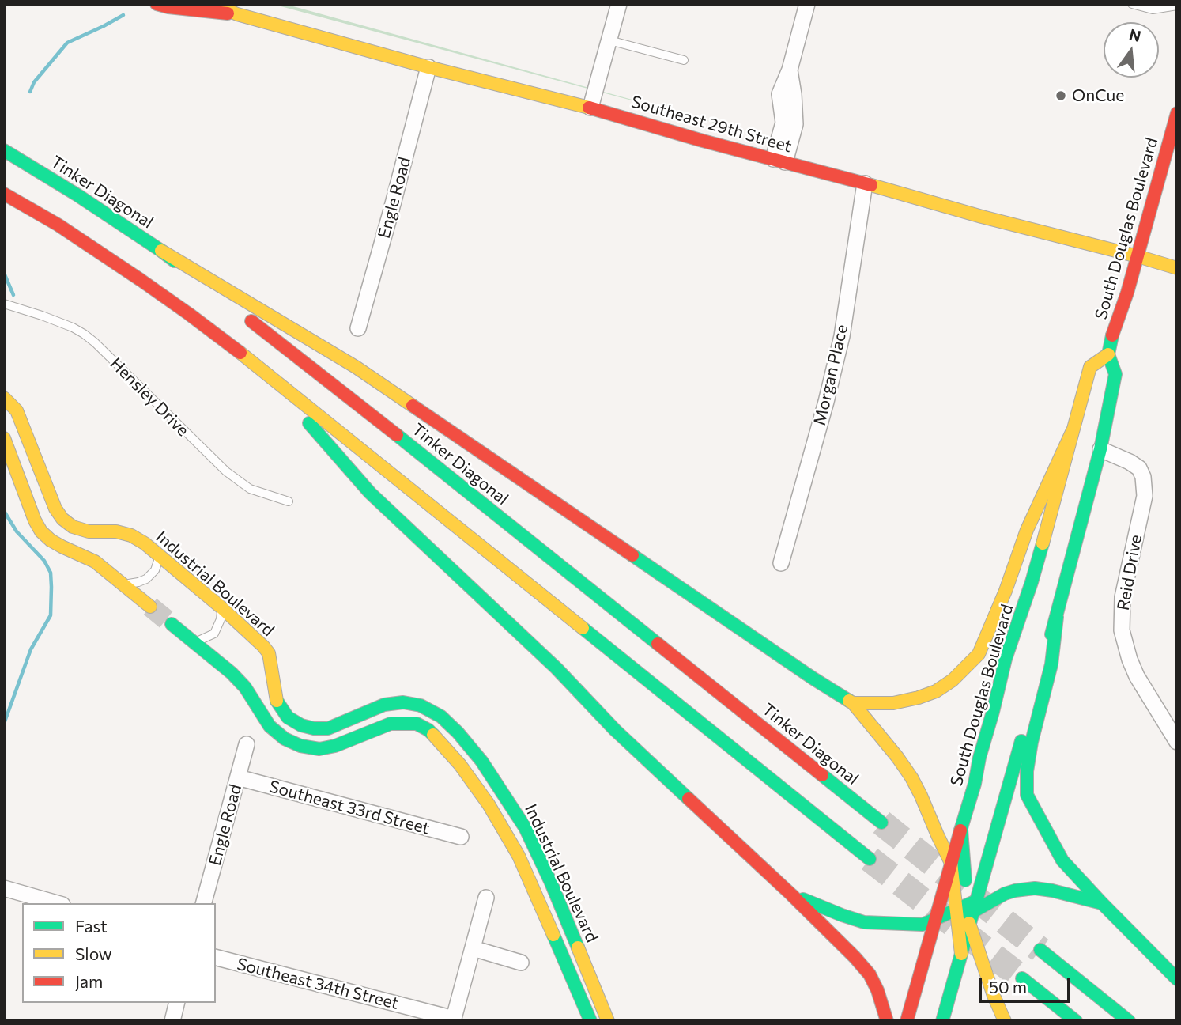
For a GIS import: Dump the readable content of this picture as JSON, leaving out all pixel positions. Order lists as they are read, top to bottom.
{
  "streets": {
    "main road": [
      "Southeast 29th Street",
      "Tinker Diagonal",
      "South Douglas Boulevard",
      "Industrial Boulevard"
    ],
    "street": [
      "Engle Road",
      "Morgan Place",
      "Reid Drive",
      "Southeast 33rd Street",
      "Southeast 34th Street"
    ],
    "lane": ["Hensley Drive"]
  },
  "crossings": [
    ["Southeast 29th Street", "Engle Road"],
    ["Southeast 29th Street", "South Douglas Boulevard"],
    ["Southeast 29th Street", "Morgan Place"],
    ["Engle Road", "Southeast 33rd Street"],
    ["South Douglas Boulevard", "Reid Drive"]
  ],
  "places": ["OnCue"],
  "legend": ["Fast", "Slow", "Jam"],
  "scale_bar": "50 m",
  "north": "top"
}
